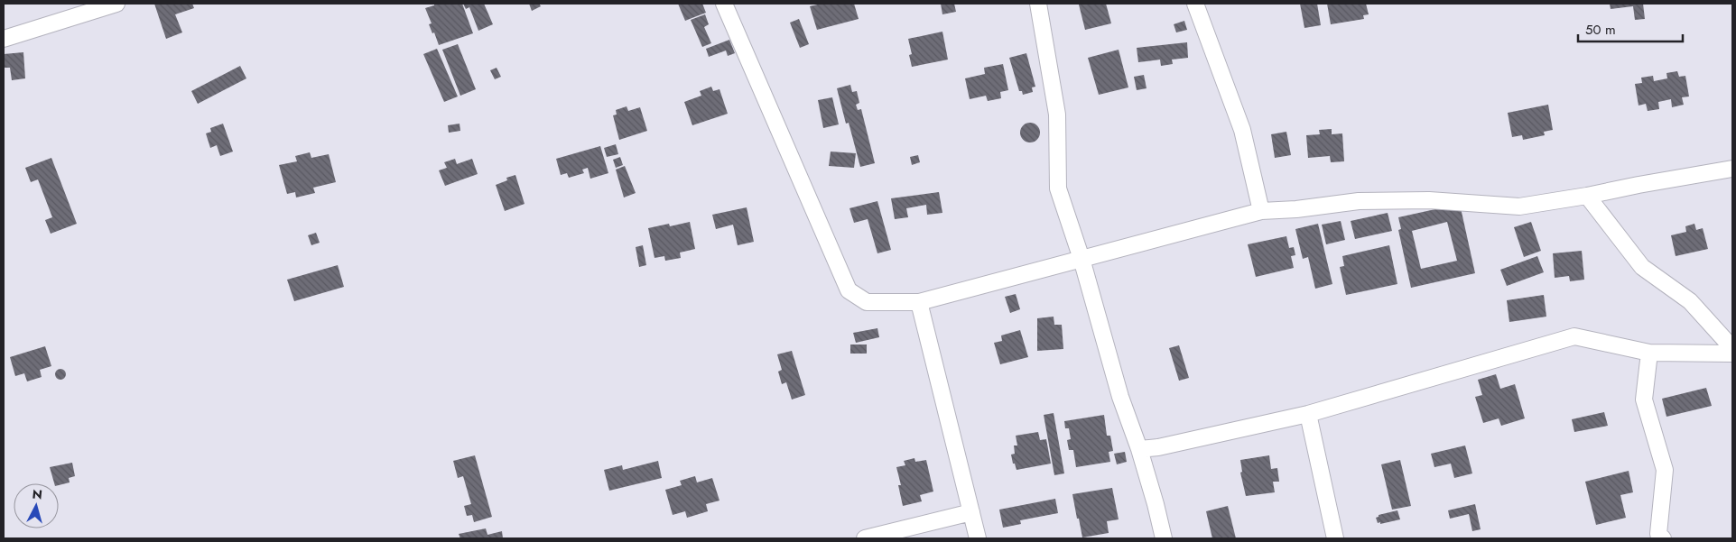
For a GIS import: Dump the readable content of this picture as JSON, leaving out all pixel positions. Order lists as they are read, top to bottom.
{
  "scale_bar": "50 m",
  "north": "top"
}
